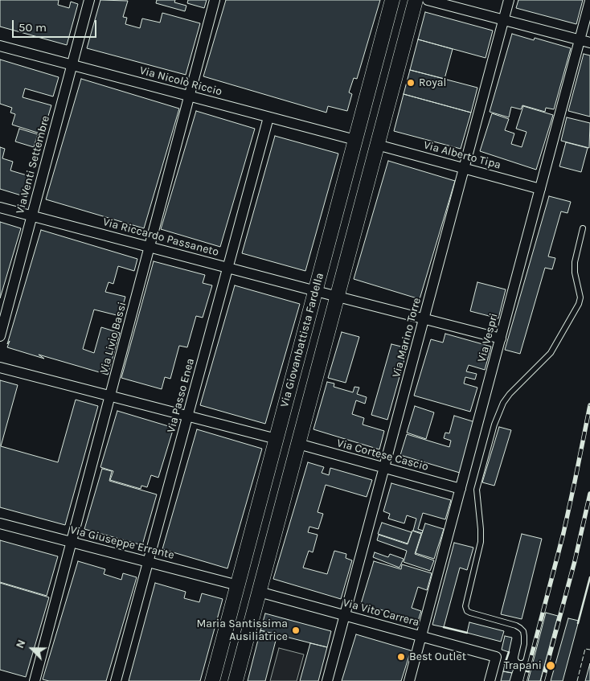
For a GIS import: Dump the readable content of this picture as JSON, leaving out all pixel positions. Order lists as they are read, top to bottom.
{
  "streets": {
    "main road": ["Via Giovanbattista Fardella"],
    "street": [
      "Via Nicolò Riccio",
      "Via Alberto Tipa",
      "Via Venti Settembre",
      "Via Riccardo Passaneto",
      "Via Livio Bassi",
      "Via Marino Torre",
      "Via Vespri",
      "Via Passo Enea",
      "Via Cortese Cascio",
      "Via Giuseppe Errante",
      "Via Vito Carrera"
    ]
  },
  "crossings": [
    ["Via Nicolò Riccio", "Via Venti Settembre"],
    ["Via Nicolò Riccio", "Via Livio Bassi"],
    ["Via Nicolò Riccio", "Via Giovanbattista Fardella"],
    ["Via Nicolò Riccio", "Via Passo Enea"],
    ["Via Alberto Tipa", "Via Marino Torre"],
    ["Via Alberto Tipa", "Via Vespri"],
    ["Via Alberto Tipa", "Via Giovanbattista Fardella"],
    ["Via Venti Settembre", "Via Riccardo Passaneto"],
    ["Via Riccardo Passaneto", "Via Livio Bassi"],
    ["Via Riccardo Passaneto", "Via Marino Torre"],
    ["Via Riccardo Passaneto", "Via Vespri"],
    ["Via Riccardo Passaneto", "Via Giovanbattista Fardella"],
    ["Via Riccardo Passaneto", "Via Passo Enea"],
    ["Via Livio Bassi", "Via Giuseppe Errante"],
    ["Via Marino Torre", "Via Cortese Cascio"],
    ["Via Marino Torre", "Via Vito Carrera"],
    ["Via Vespri", "Via Cortese Cascio"],
    ["Via Vespri", "Via Vito Carrera"],
    ["Via Giovanbattista Fardella", "Via Cortese Cascio"],
    ["Via Giovanbattista Fardella", "Via Giuseppe Errante"],
    ["Via Giovanbattista Fardella", "Via Vito Carrera"],
    ["Via Passo Enea", "Via Giuseppe Errante"]
  ],
  "places": [
    "Royal",
    "Maria Santissima Ausiliatrice",
    "Best Outlet",
    "Trapani"
  ],
  "scale_bar": "50 m",
  "north": "top left"
}
